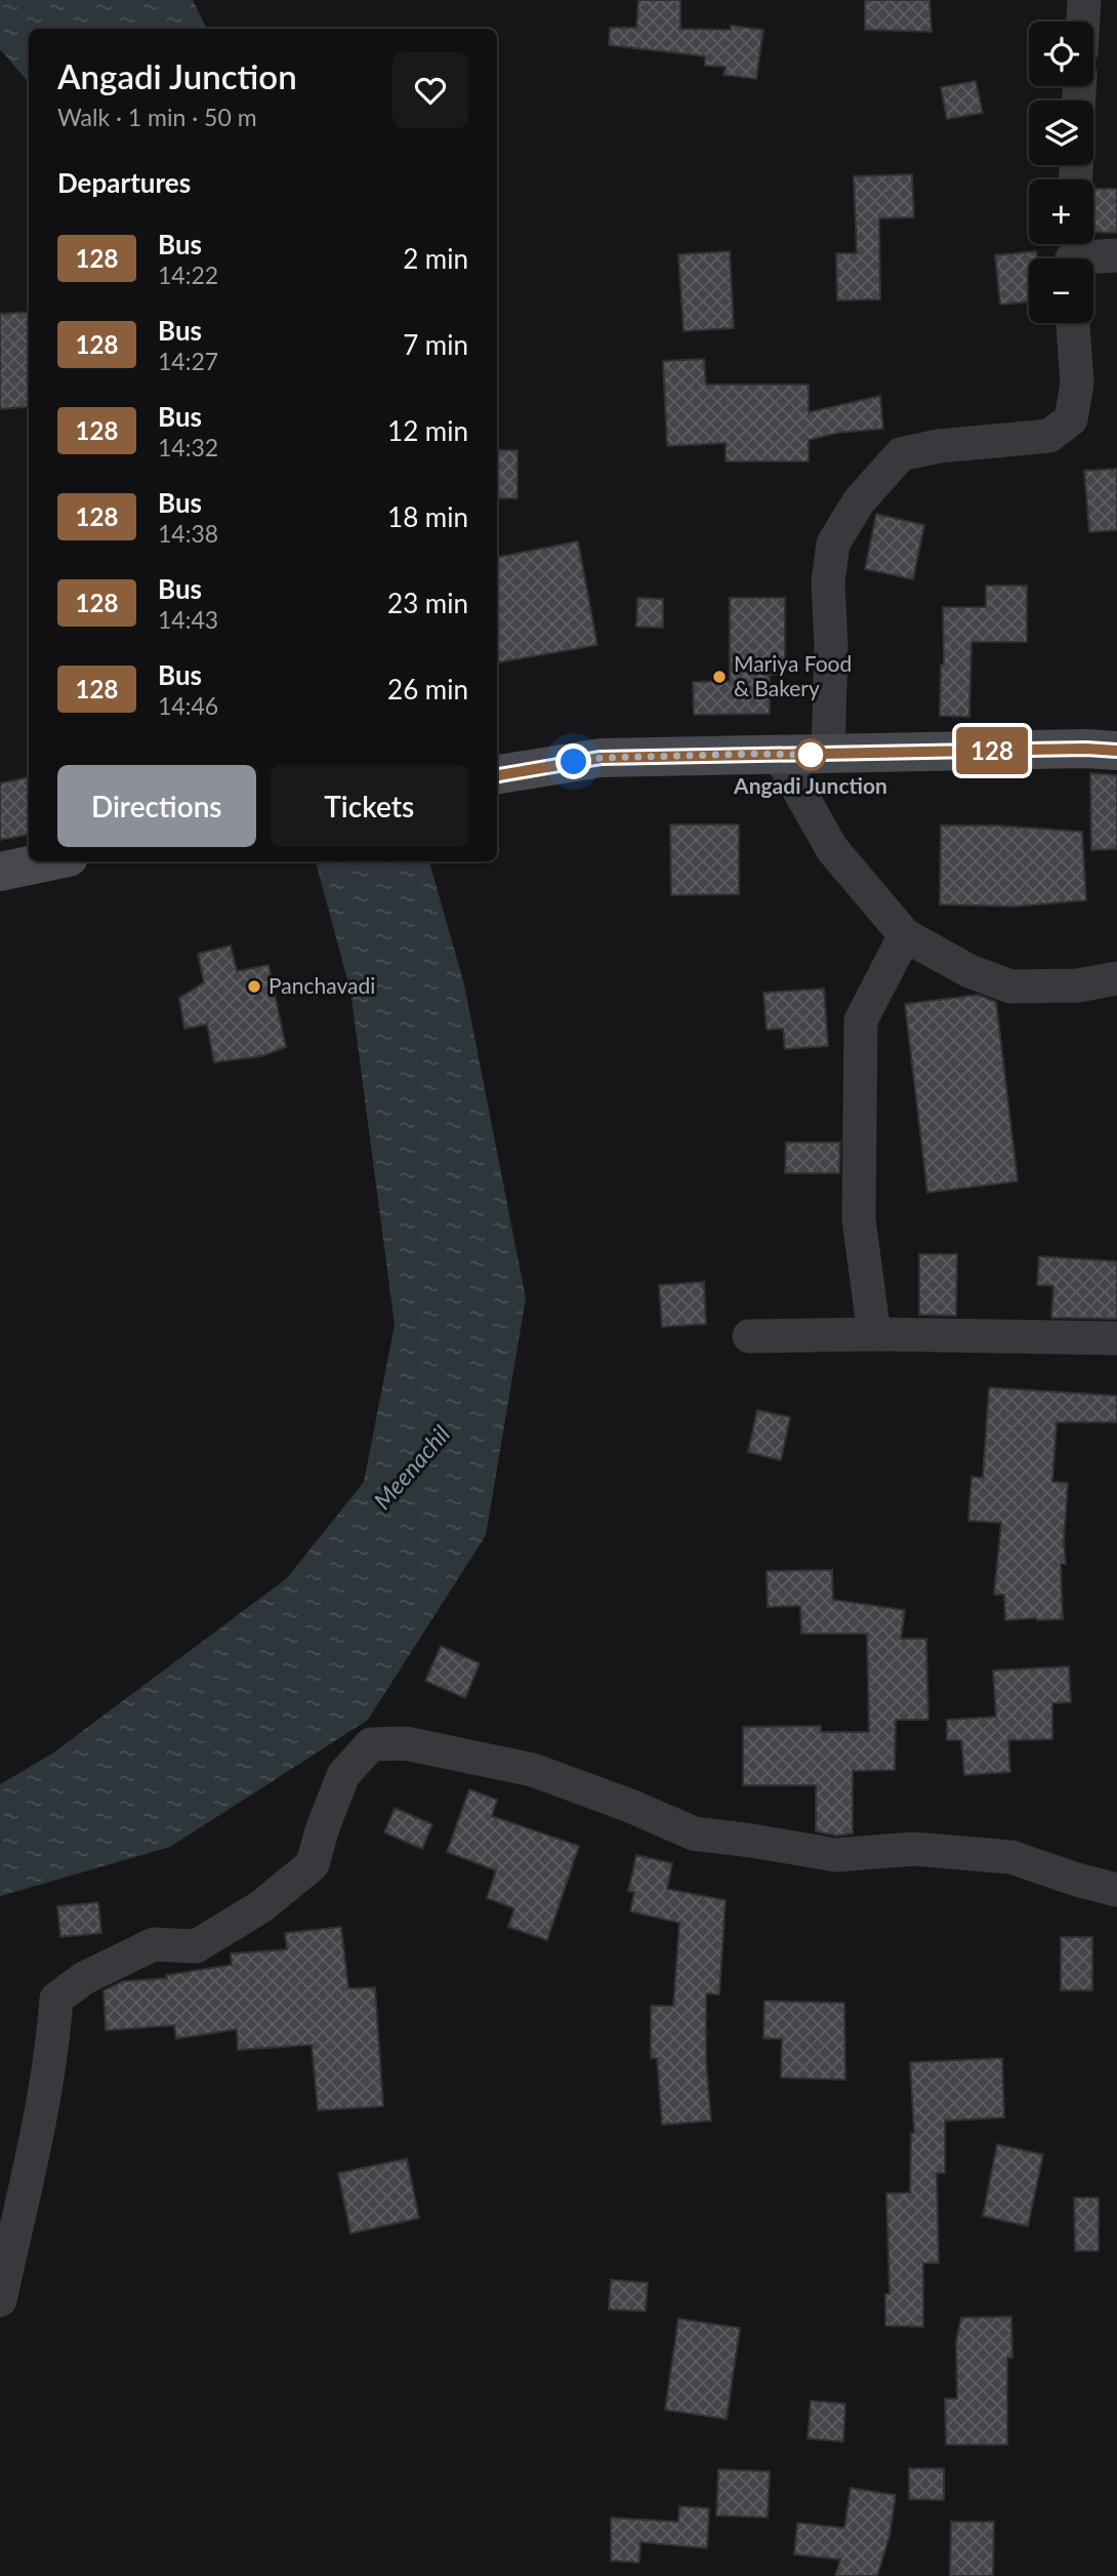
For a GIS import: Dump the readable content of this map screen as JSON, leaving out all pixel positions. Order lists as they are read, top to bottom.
{
  "water": ["Meenachil"],
  "places": ["Mariya Food & Bakery", "Angadi Junction", "Panchavadi"],
  "lines": ["bus line 128"],
  "page": {
    "on_map": "128",
    "map_buttons": ["+", "−"],
    "heading": [
      ["Angadi Junction", "Walk · 1 min · 50 m"],
      "Departures"
    ],
    "list": [
      {
        "mark": "128",
        "name": "Bus",
        "note": "14:22",
        "value": "2 min"
      },
      {
        "mark": "128",
        "name": "Bus",
        "note": "14:27",
        "value": "7 min"
      },
      {
        "mark": "128",
        "name": "Bus",
        "note": "14:32",
        "value": "12 min"
      },
      {
        "mark": "128",
        "name": "Bus",
        "note": "14:38",
        "value": "18 min"
      },
      {
        "mark": "128",
        "name": "Bus",
        "note": "14:43",
        "value": "23 min"
      },
      {
        "mark": "128",
        "name": "Bus",
        "note": "14:46",
        "value": "26 min"
      }
    ],
    "buttons": ["Directions", "Tickets"]
  }
}
